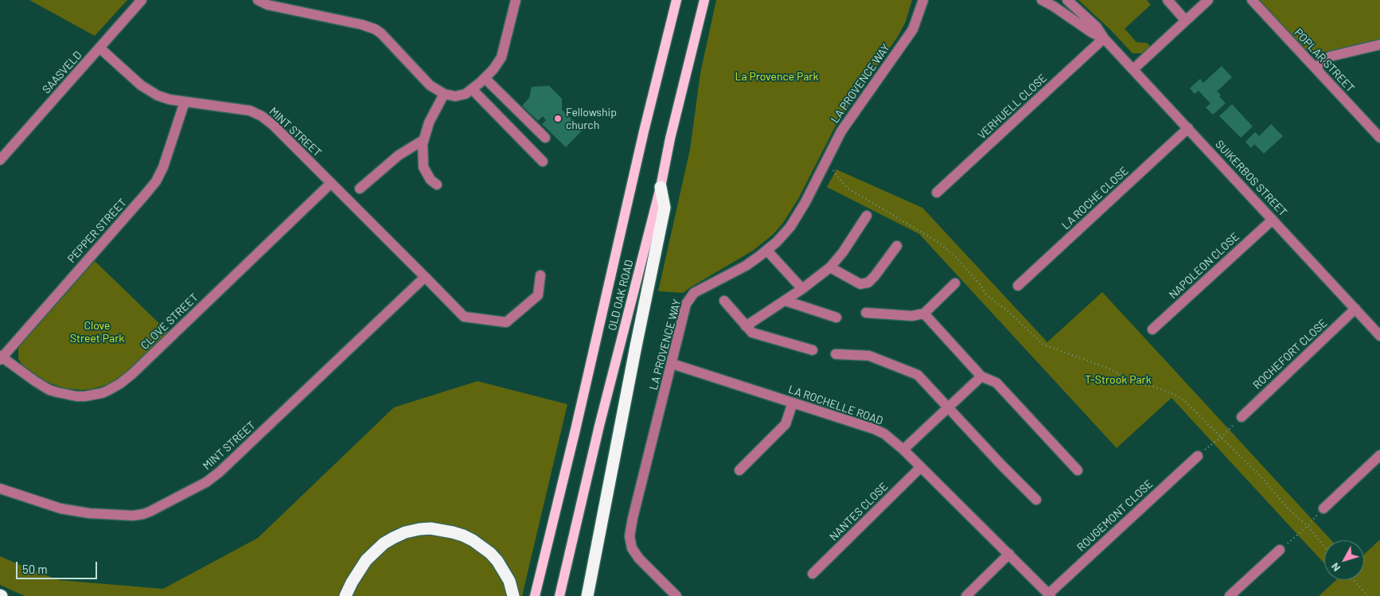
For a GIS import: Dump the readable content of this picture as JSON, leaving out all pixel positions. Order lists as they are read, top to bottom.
{
  "streets": {
    "main road": ["OLD OAK ROAD"],
    "street": [
      "POPLAR STREET",
      "SAASVELD",
      "LA PROVENCE WAY",
      "VERHUELL CLOSE",
      "MINT STREET",
      "SUIKERBOS STREET",
      "LA ROCHE CLOSE",
      "PEPPER STREET",
      "NAPOLEON CLOSE",
      "CLOVE STREET",
      "ROCHEFORT CLOSE",
      "LA ROCHELLE ROAD",
      "NANTES CLOSE",
      "ROUGEMONT CLOSE"
    ]
  },
  "crossings": [
    ["SAASVELD", "MINT STREET"],
    ["LA PROVENCE WAY", "LA ROCHELLE ROAD"],
    ["VERHUELL CLOSE", "SUIKERBOS STREET"],
    ["MINT STREET", "PEPPER STREET"],
    ["MINT STREET", "CLOVE STREET"],
    ["SUIKERBOS STREET", "LA ROCHE CLOSE"],
    ["SUIKERBOS STREET", "NAPOLEON CLOSE"],
    ["SUIKERBOS STREET", "ROCHEFORT CLOSE"],
    ["PEPPER STREET", "CLOVE STREET"],
    ["LA ROCHELLE ROAD", "NANTES CLOSE"],
    ["LA ROCHELLE ROAD", "ROUGEMONT CLOSE"]
  ],
  "parks": ["La Provence Park", "Clove Street Park", "T-Strook Park"],
  "places": ["Fellowship church"],
  "scale_bar": "50 m",
  "north": "bottom left"
}
